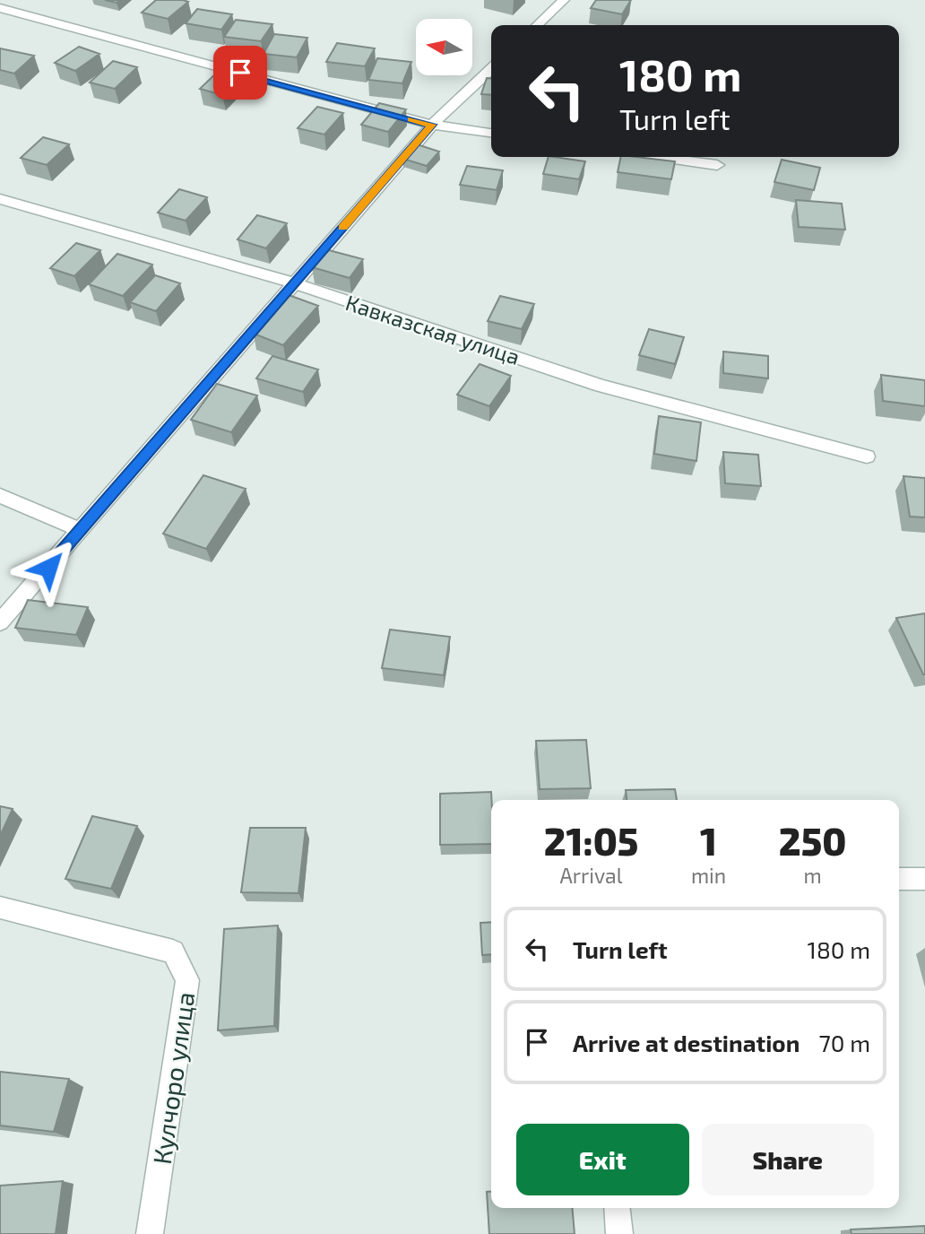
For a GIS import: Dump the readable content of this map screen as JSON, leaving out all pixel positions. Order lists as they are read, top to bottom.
{
  "streets": {
    "street": ["Кавказская улица", "Кулчоро улица"]
  },
  "north": "left",
  "page": {
    "turn": ["180 m", "Turn left"],
    "eta": [
      "21:05",
      "Arrival",
      "1",
      "min",
      "250",
      "m"
    ],
    "list": [
      {
        "name": "Turn left",
        "value": "180 m"
      },
      {
        "name": "Arrive at destination",
        "value": "70 m"
      }
    ],
    "buttons": ["Exit", "Share"]
  }
}
